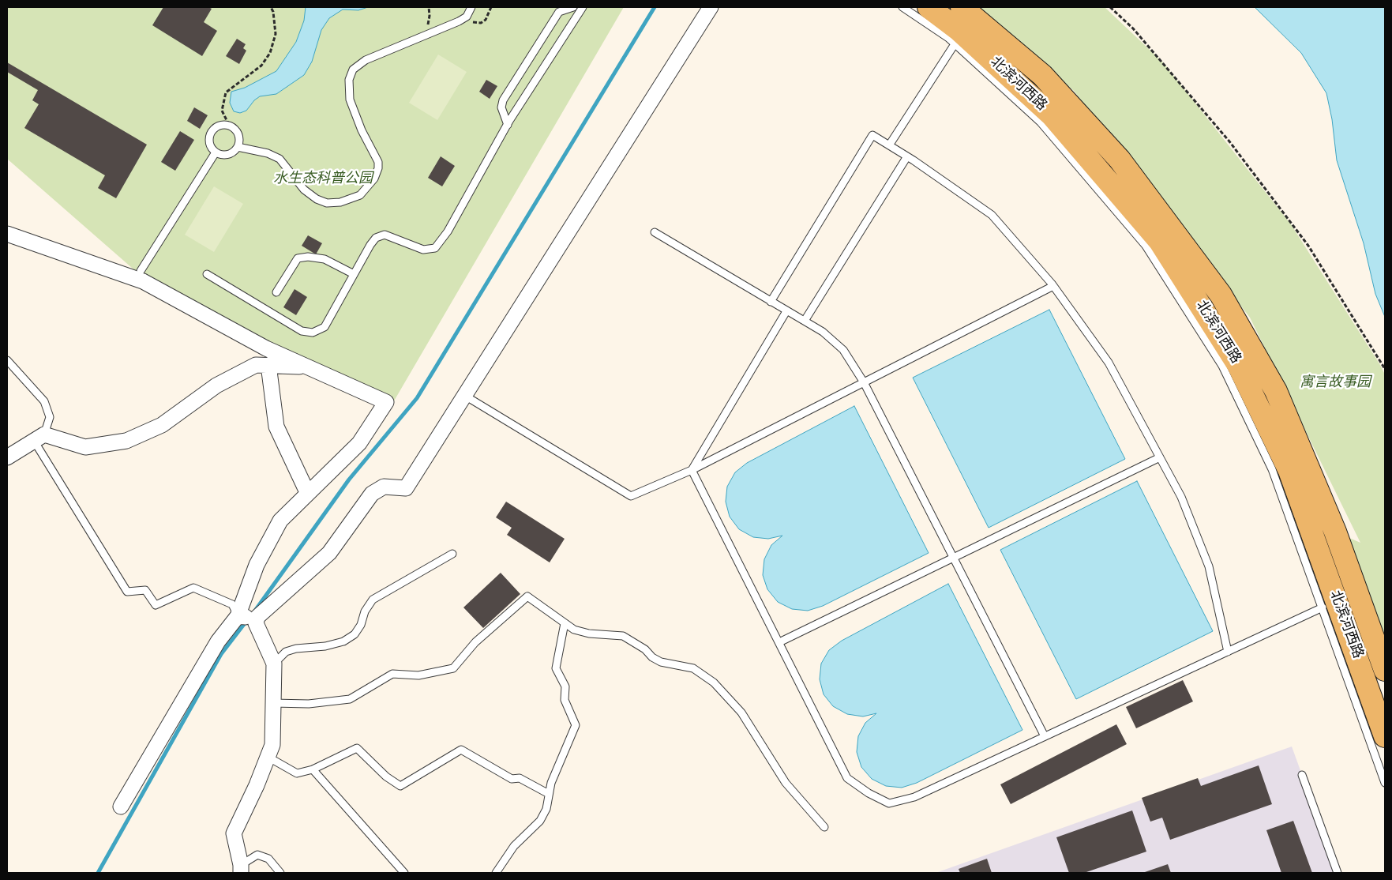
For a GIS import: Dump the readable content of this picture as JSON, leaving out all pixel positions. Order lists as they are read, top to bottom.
{
  "streets": {
    "main road": ["北滨河西路"]
  },
  "parks": ["水生态科普公园", "寓言故事园"]
}
